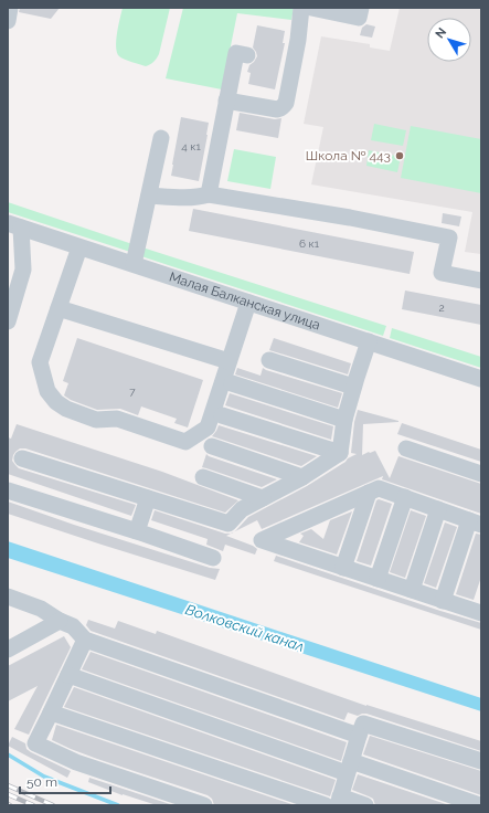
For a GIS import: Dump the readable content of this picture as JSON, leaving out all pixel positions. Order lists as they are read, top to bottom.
{
  "streets": {
    "street": ["Малая Балканская улица"]
  },
  "water": ["Волковский канал"],
  "places": ["Школа № 443"],
  "house_numbers": [
    "4 к1",
    "6 к1",
    "2",
    "7"
  ],
  "scale_bar": "50 m",
  "north": "top left"
}
